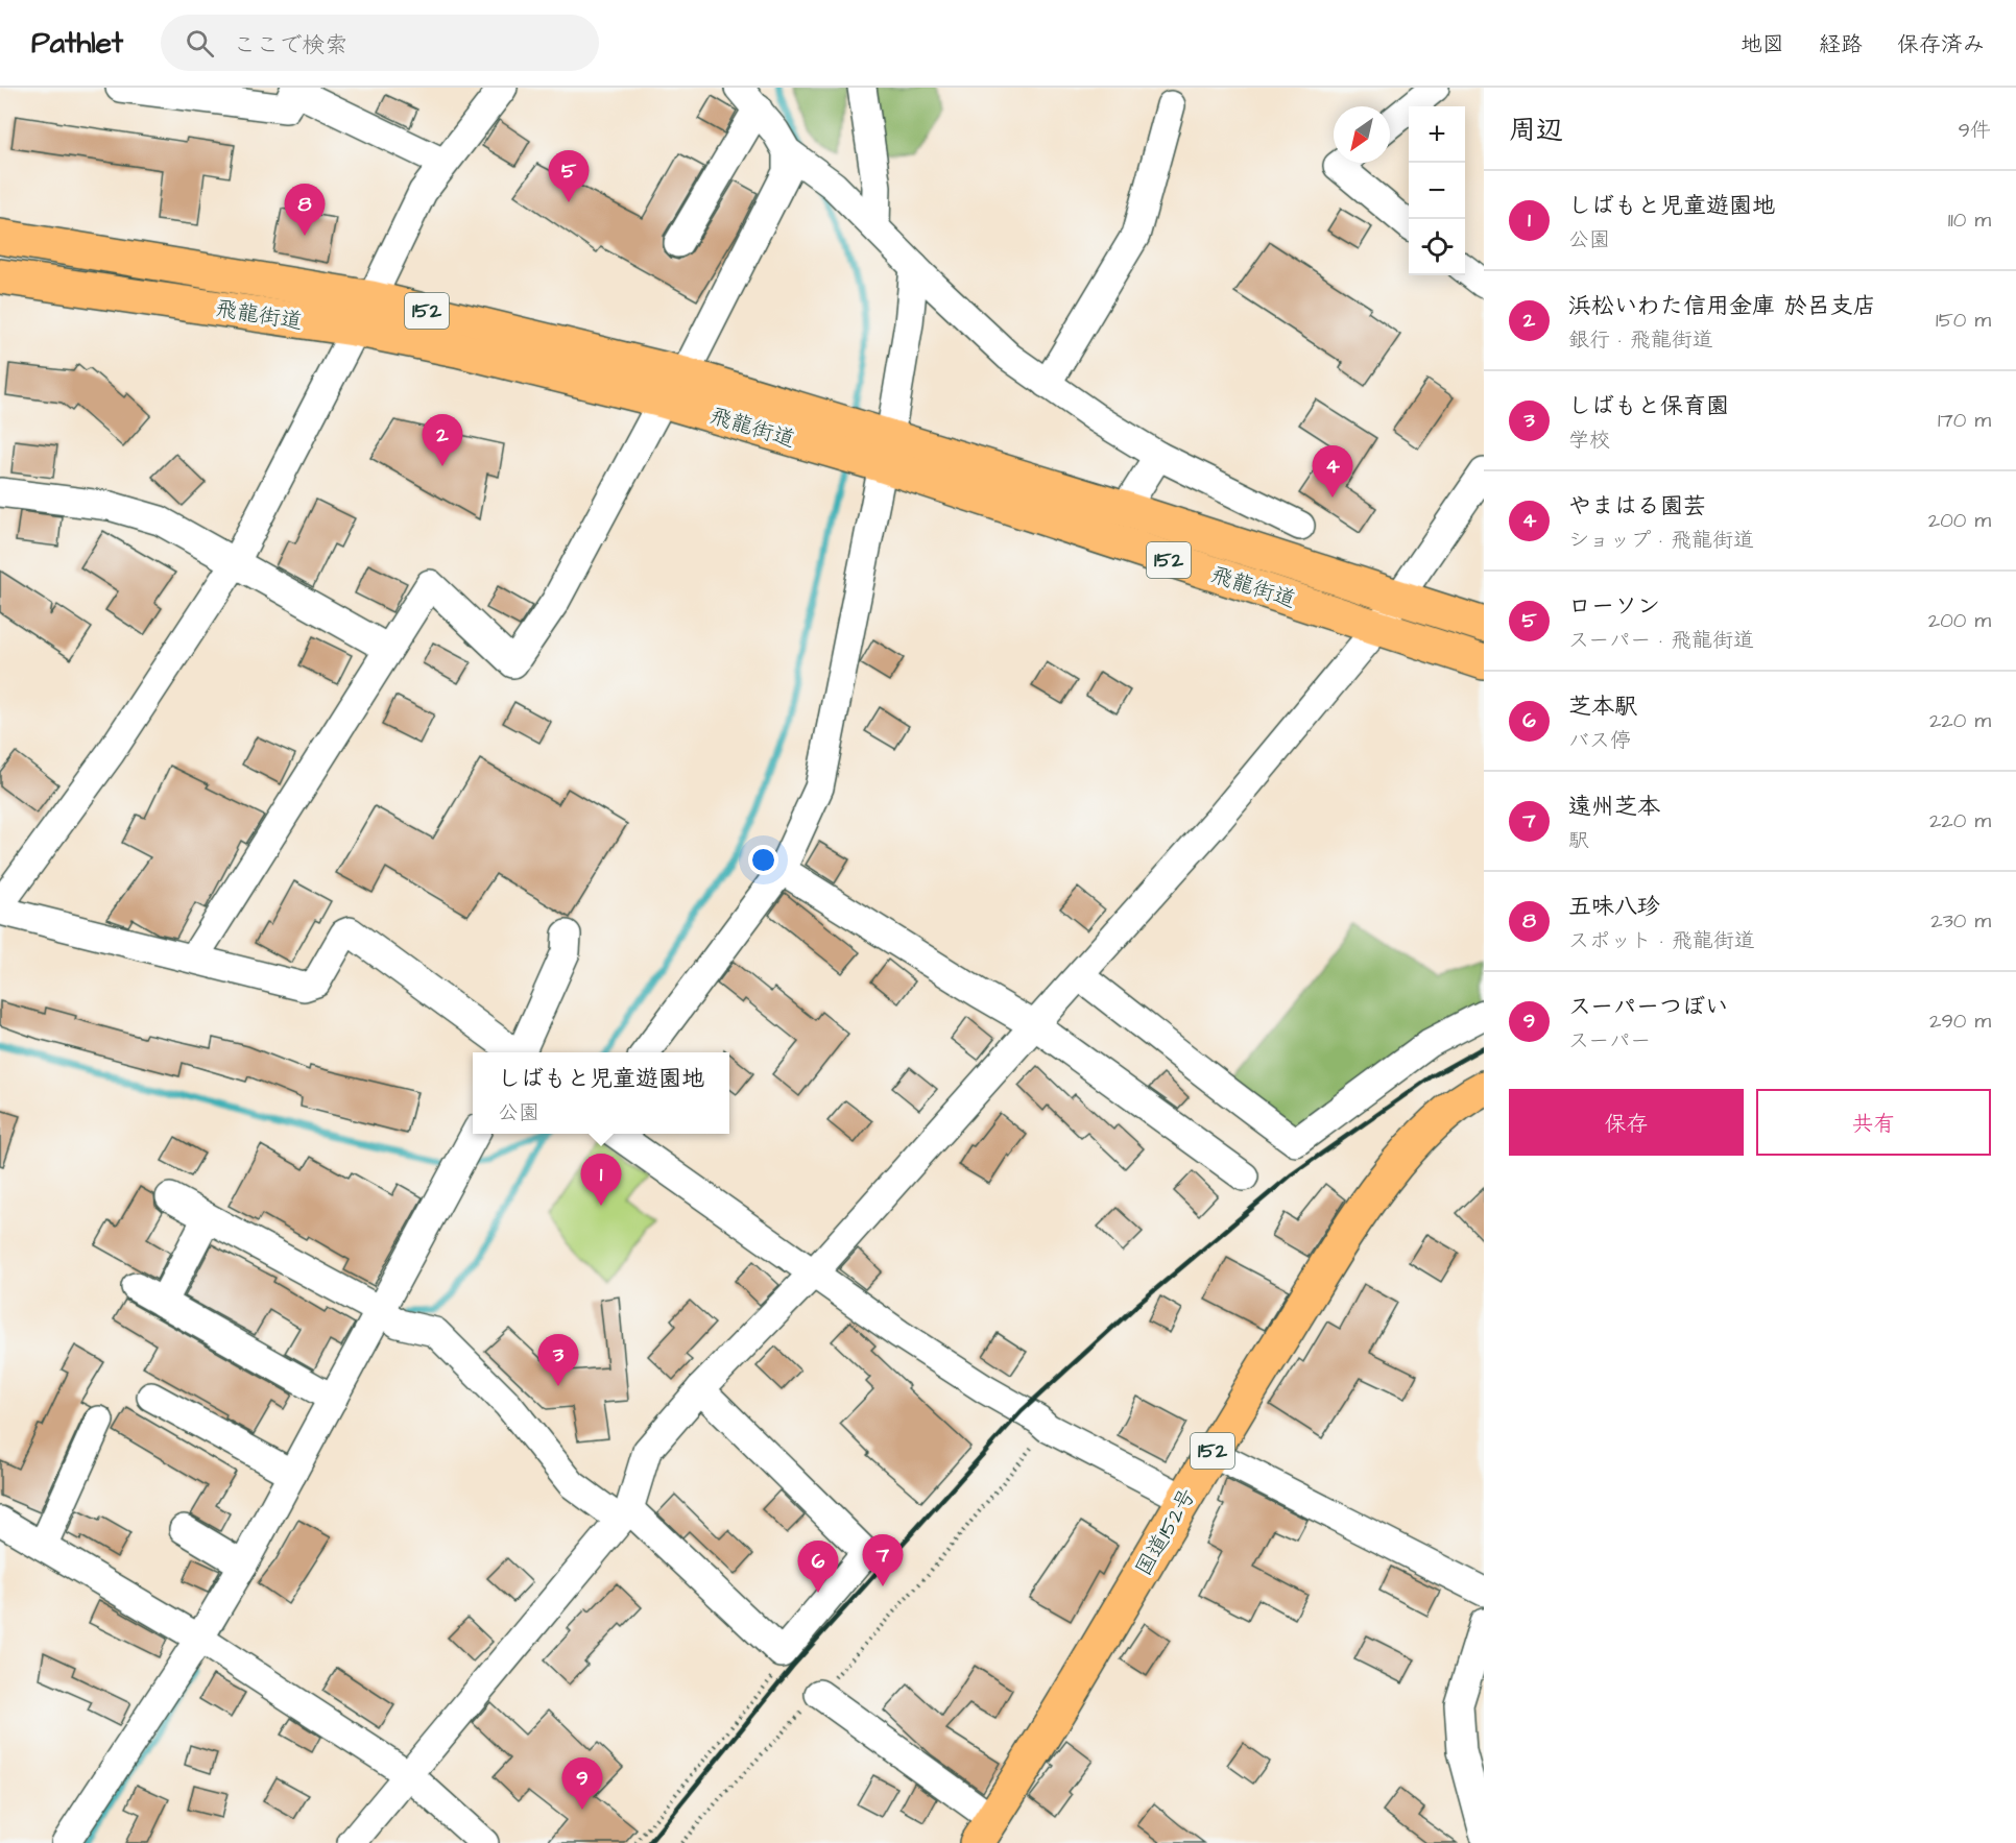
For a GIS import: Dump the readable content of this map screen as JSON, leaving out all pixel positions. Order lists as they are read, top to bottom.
{
  "streets": {
    "highway": ["152", "飛龍街道", "国道152号"]
  },
  "north": "bottom left",
  "page": {
    "header": "Pathlet",
    "search": "ここで検索",
    "nav": ["地図", "経路", "保存済み"],
    "heading": ["周辺", "9件"],
    "map_buttons": ["+", "−"],
    "pins": [
      "5",
      "8",
      "2",
      "4",
      "1",
      "3",
      "7",
      "6",
      "9"
    ],
    "list": [
      {
        "mark": "1",
        "name": "しばもと児童遊園地",
        "note": "公園",
        "value": "110 m"
      },
      {
        "mark": "2",
        "name": "浜松いわた信用金庫 於呂支店",
        "note": "銀行 · 飛龍街道",
        "value": "150 m"
      },
      {
        "mark": "3",
        "name": "しばもと保育園",
        "note": "学校",
        "value": "170 m"
      },
      {
        "mark": "4",
        "name": "やまはる園芸",
        "note": "ショップ · 飛龍街道",
        "value": "200 m"
      },
      {
        "mark": "5",
        "name": "ローソン",
        "note": "スーパー · 飛龍街道",
        "value": "200 m"
      },
      {
        "mark": "6",
        "name": "芝本駅",
        "note": "バス停",
        "value": "220 m"
      },
      {
        "mark": "7",
        "name": "遠州芝本",
        "note": "駅",
        "value": "220 m"
      },
      {
        "mark": "8",
        "name": "五味八珍",
        "note": "スポット · 飛龍街道",
        "value": "230 m"
      },
      {
        "mark": "9",
        "name": "スーパーつぼい",
        "note": "スーパー",
        "value": "290 m"
      }
    ],
    "popup": ["しばもと児童遊園地", "公園"],
    "buttons": ["保存", "共有"]
  }
}
